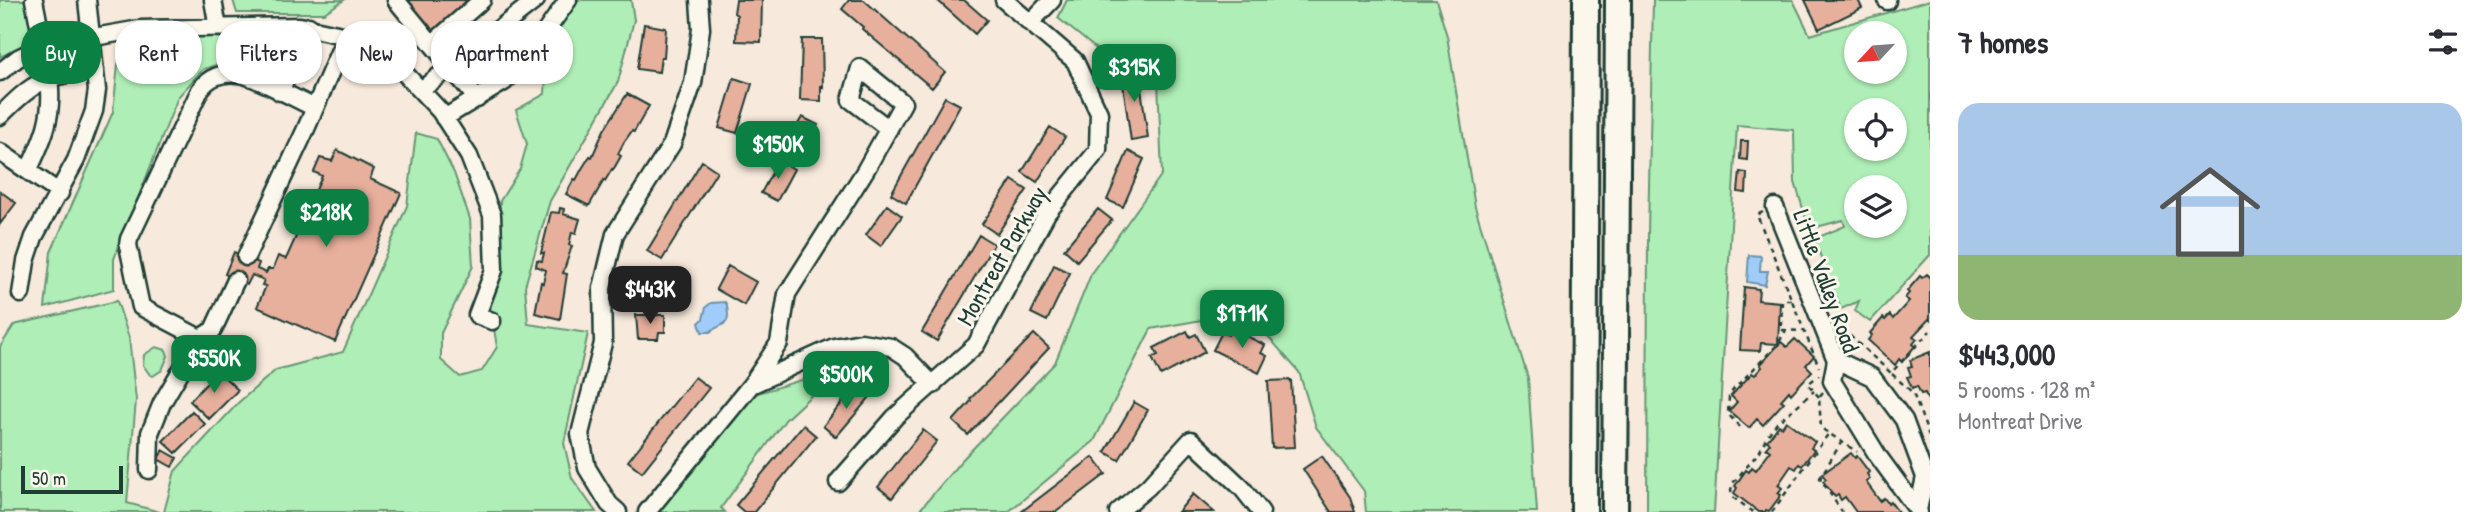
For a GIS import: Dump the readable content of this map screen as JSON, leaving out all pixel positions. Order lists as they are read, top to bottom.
{
  "streets": {
    "street": ["Montreat Parkway", "Little Valley Road"]
  },
  "scale_bar": "50 m",
  "north": "bottom left",
  "page": {
    "heading": "7 homes",
    "chip": [
      "Buy",
      "Rent",
      "Filters",
      "New",
      "Apartment"
    ],
    "price": [
      "$315K",
      "$150K",
      "$218K",
      "$443K",
      "$171K",
      "$550K",
      "$500K"
    ],
    "list": [
      {
        "name": "$443,000",
        "note": "5 rooms · 128 m² · Montreat Drive"
      }
    ],
    "scale": "50 m"
  }
}
